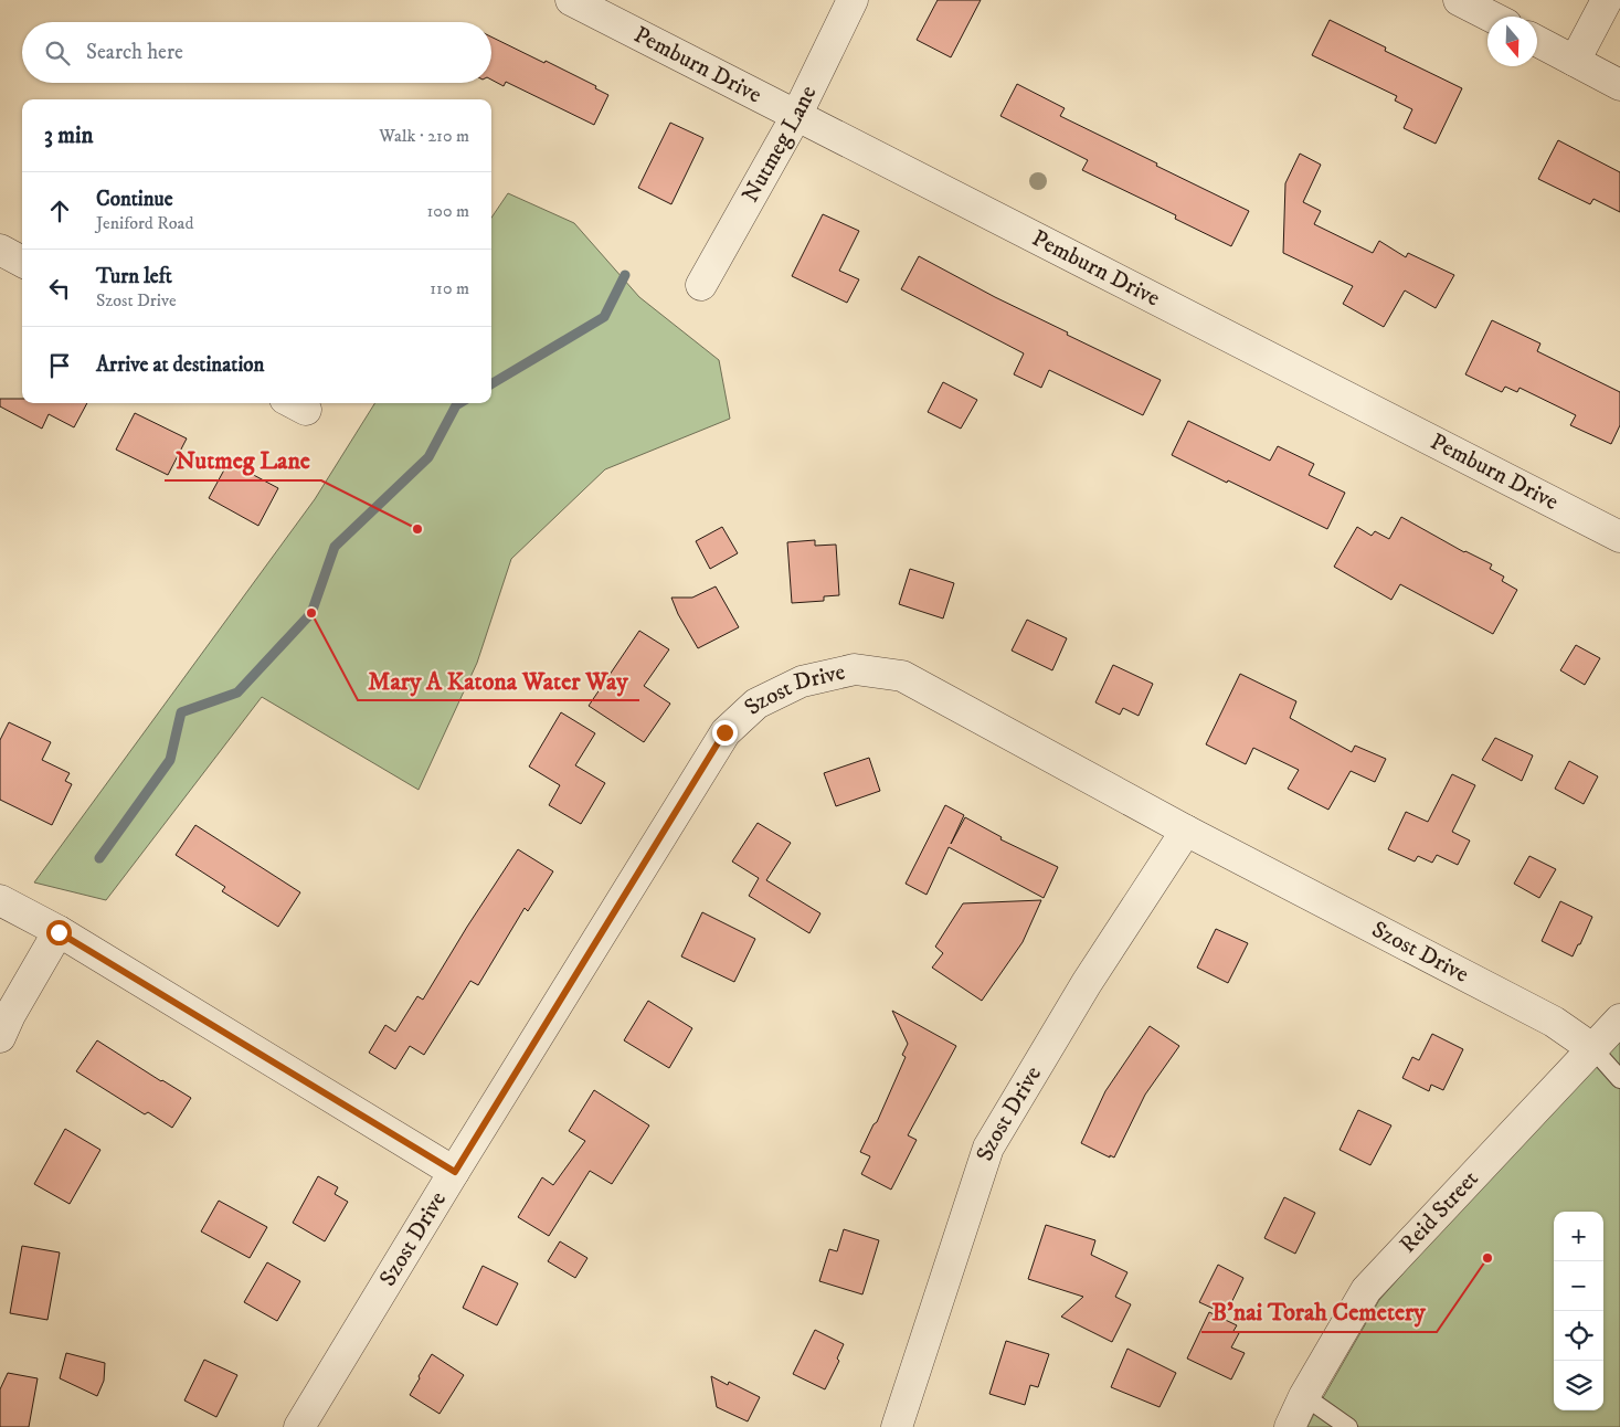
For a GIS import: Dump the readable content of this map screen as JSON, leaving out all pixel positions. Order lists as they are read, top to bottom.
{
  "streets": {
    "street": [
      "Pemburn Drive",
      "Nutmeg Lane",
      "Szost Drive",
      "Reid Street"
    ]
  },
  "crossings": [
    ["Pemburn Drive", "Nutmeg Lane"],
    ["Szost Drive", "Reid Street"]
  ],
  "places": ["Nutmeg Lane", "Mary A Katona Water Way", "B'nai Torah Cemetery"],
  "north": "bottom",
  "page": {
    "search": "Search here",
    "heading": ["3 min", "Walk · 210 m"],
    "list": [
      ["Continue", "Jeniford Road", "100 m"],
      ["Turn left", "Szost Drive", "110 m"],
      "Arrive at destination"
    ],
    "map_buttons": ["+", "−"]
  }
}
